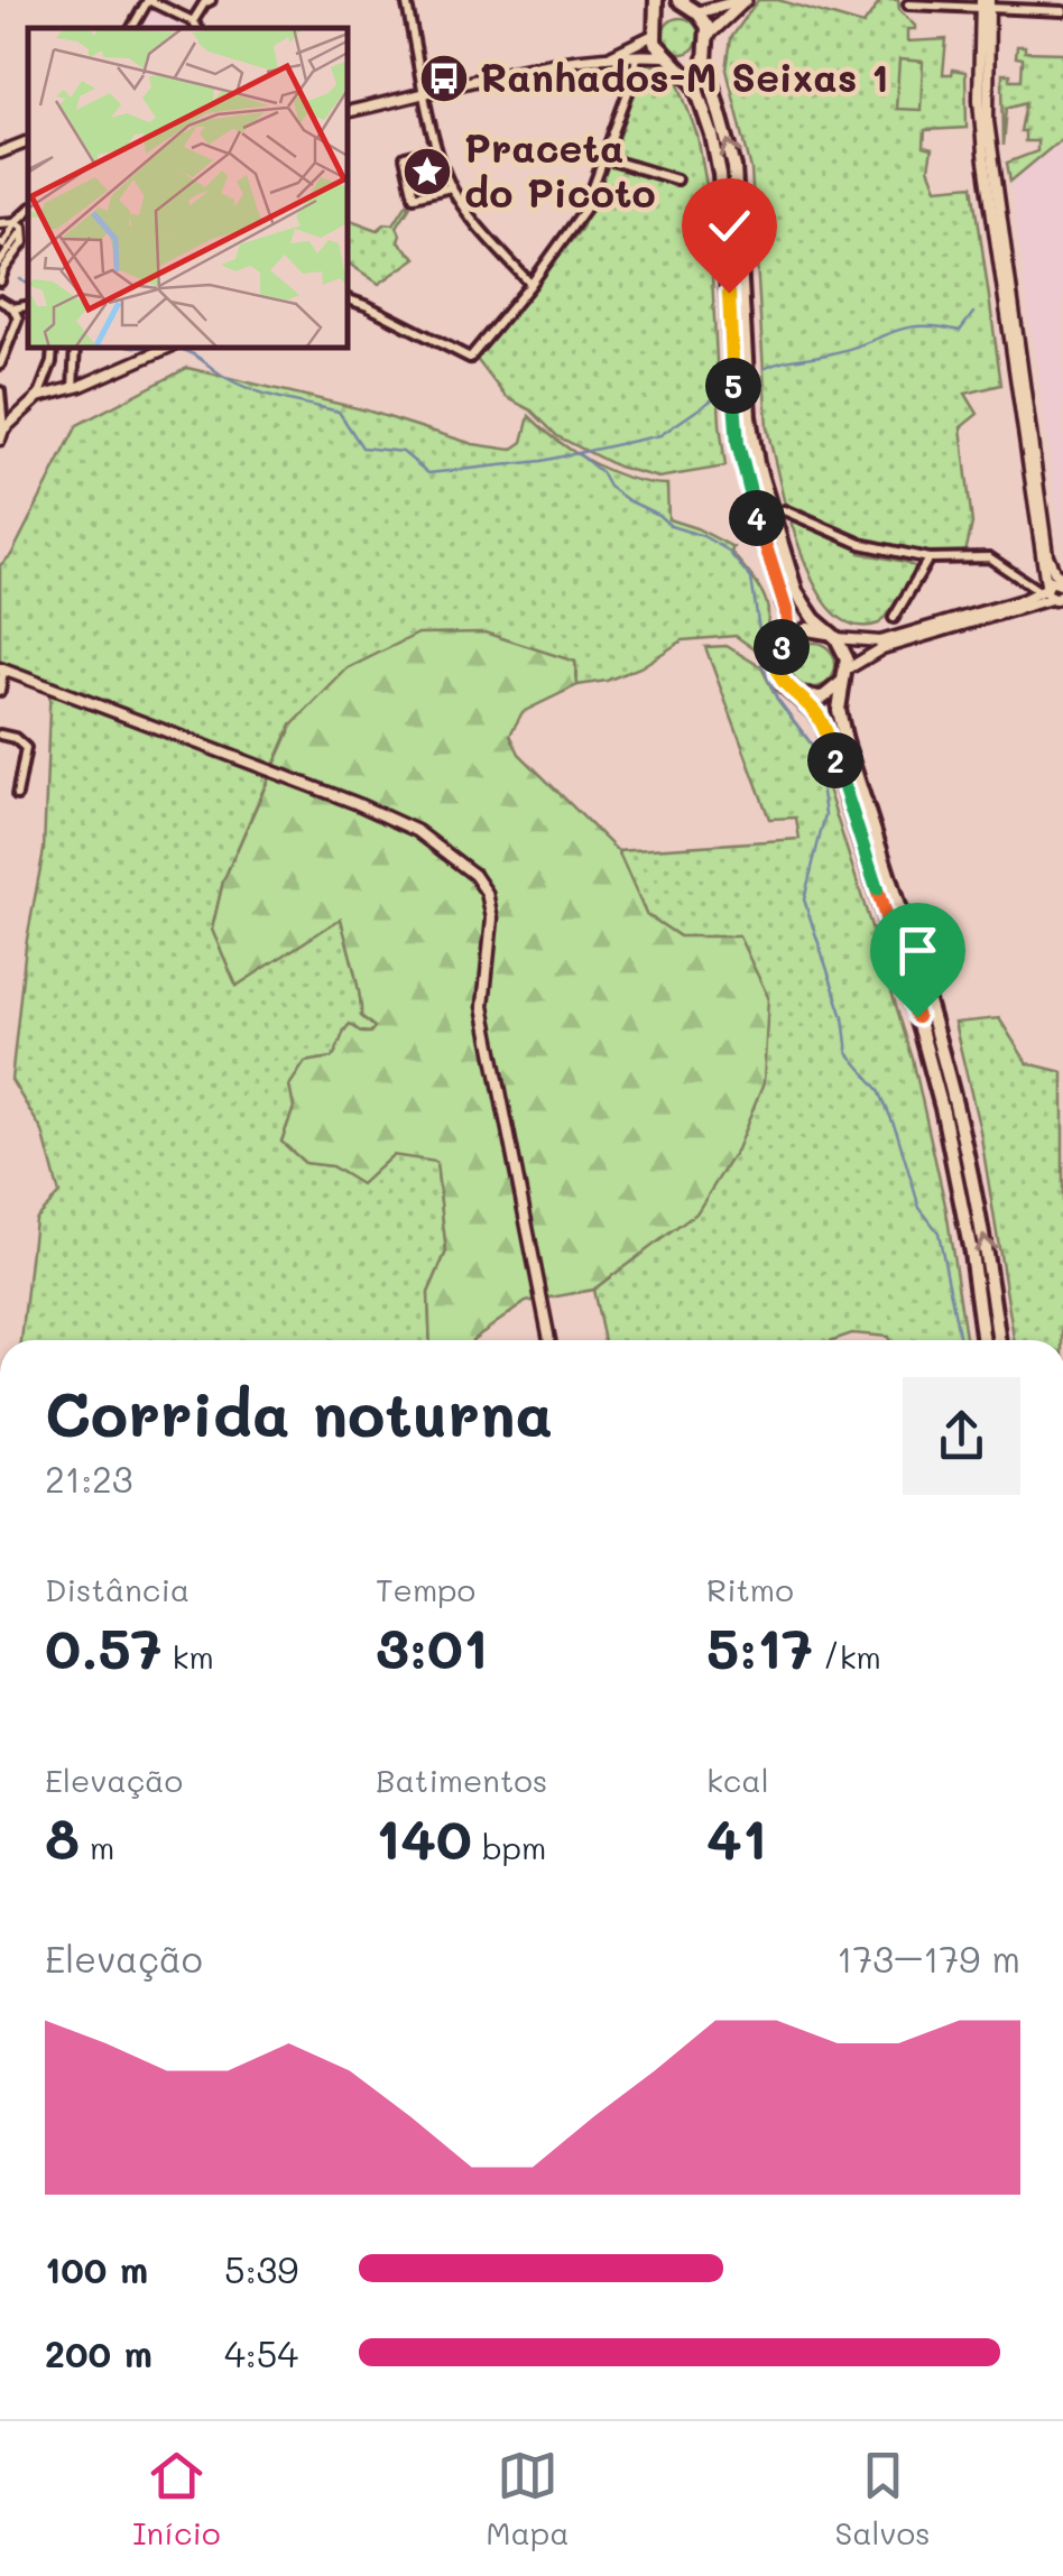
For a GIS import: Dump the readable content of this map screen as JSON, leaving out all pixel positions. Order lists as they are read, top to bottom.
{
  "places": {
    "bus stop": ["Ranhados-M Seixas 1"],
    "place": ["Praceta do Picoto"]
  },
  "page": {
    "pins": [
      "5",
      "4",
      "3",
      "2"
    ],
    "heading": ["Corrida noturna", "21:23"],
    "stats": [
      ["Distância", "0.57 km"],
      ["Tempo", "3:01"],
      ["Ritmo", "5:17 /km"],
      ["Elevação", "8 m"],
      ["Batimentos", "140 bpm"],
      ["kcal", "41"]
    ],
    "chart": ["Elevação", "173–179 m"],
    "list": [
      {
        "name": "100 m",
        "note": "5:39"
      },
      {
        "name": "200 m",
        "note": "4:54"
      }
    ],
    "tabs": ["Início", "Mapa", "Salvos"]
  }
}
